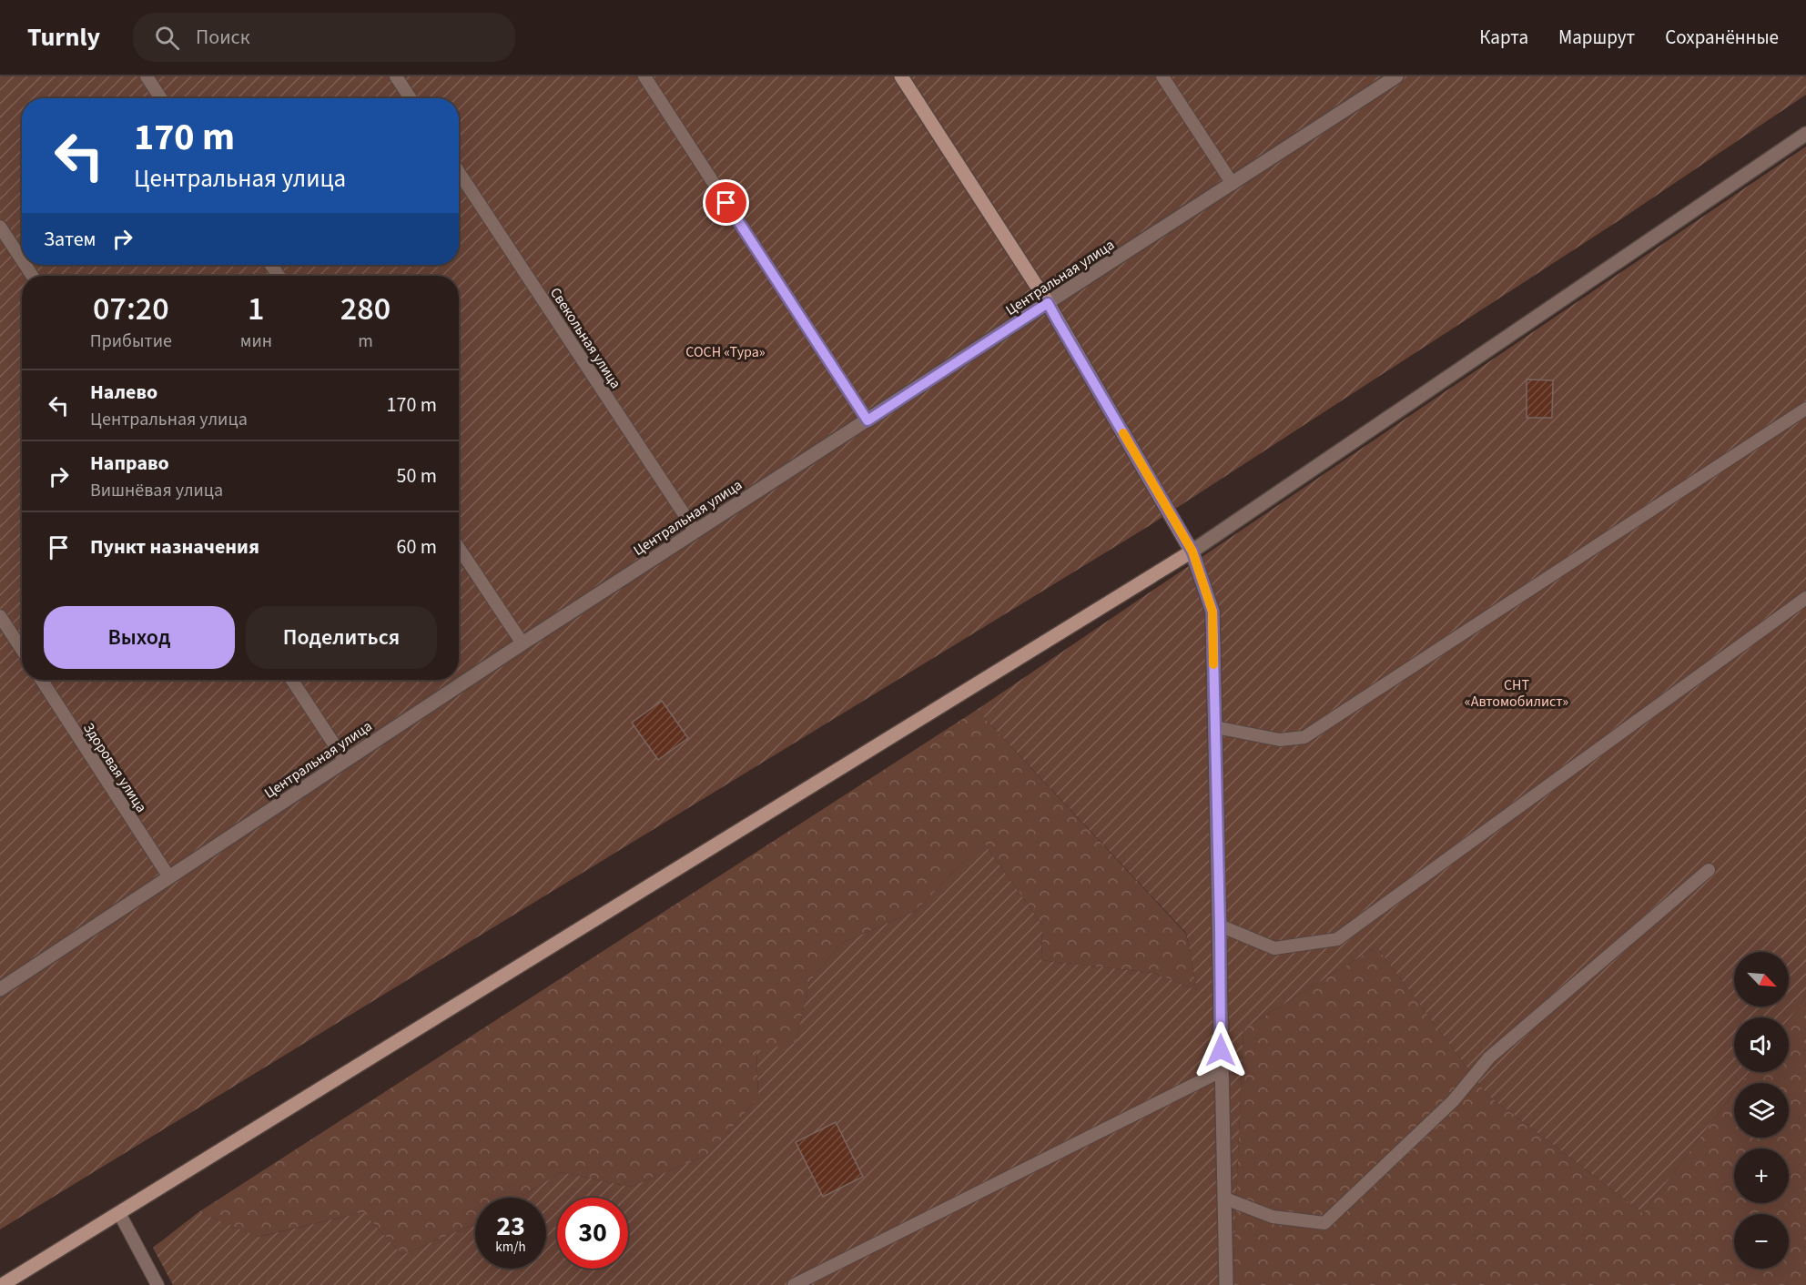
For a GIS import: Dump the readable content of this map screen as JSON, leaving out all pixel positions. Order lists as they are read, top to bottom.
{
  "streets": {
    "street": ["Центральная улица"],
    "lane": ["Свекольная улица", "Здоровая улица"]
  },
  "crossings": [
    ["Центральная улица", "Свекольная улица"],
    ["Центральная улица", "Здоровая улица"]
  ],
  "parks": ["СОСН «Тура»", "СНТ «Автомобилист»"],
  "north": "bottom right",
  "page": {
    "header": "Turnly",
    "search": "Поиск",
    "nav": ["Карта", "Маршрут", "Сохранённые"],
    "turn": ["170 m", "Центральная улица"],
    "then": "Затем",
    "eta": [
      "07:20",
      "Прибытие",
      "1",
      "мин",
      "280",
      "m"
    ],
    "list": [
      {
        "name": "Налево",
        "note": "Центральная улица",
        "value": "170 m"
      },
      {
        "name": "Направо",
        "note": "Вишнёвая улица",
        "value": "50 m"
      },
      {
        "name": "Пункт назначения",
        "value": "60 m"
      }
    ],
    "buttons": ["Выход", "Поделиться"],
    "map_buttons": ["+", "−"],
    "speed": "23 km/h",
    "limit": "30"
  }
}
